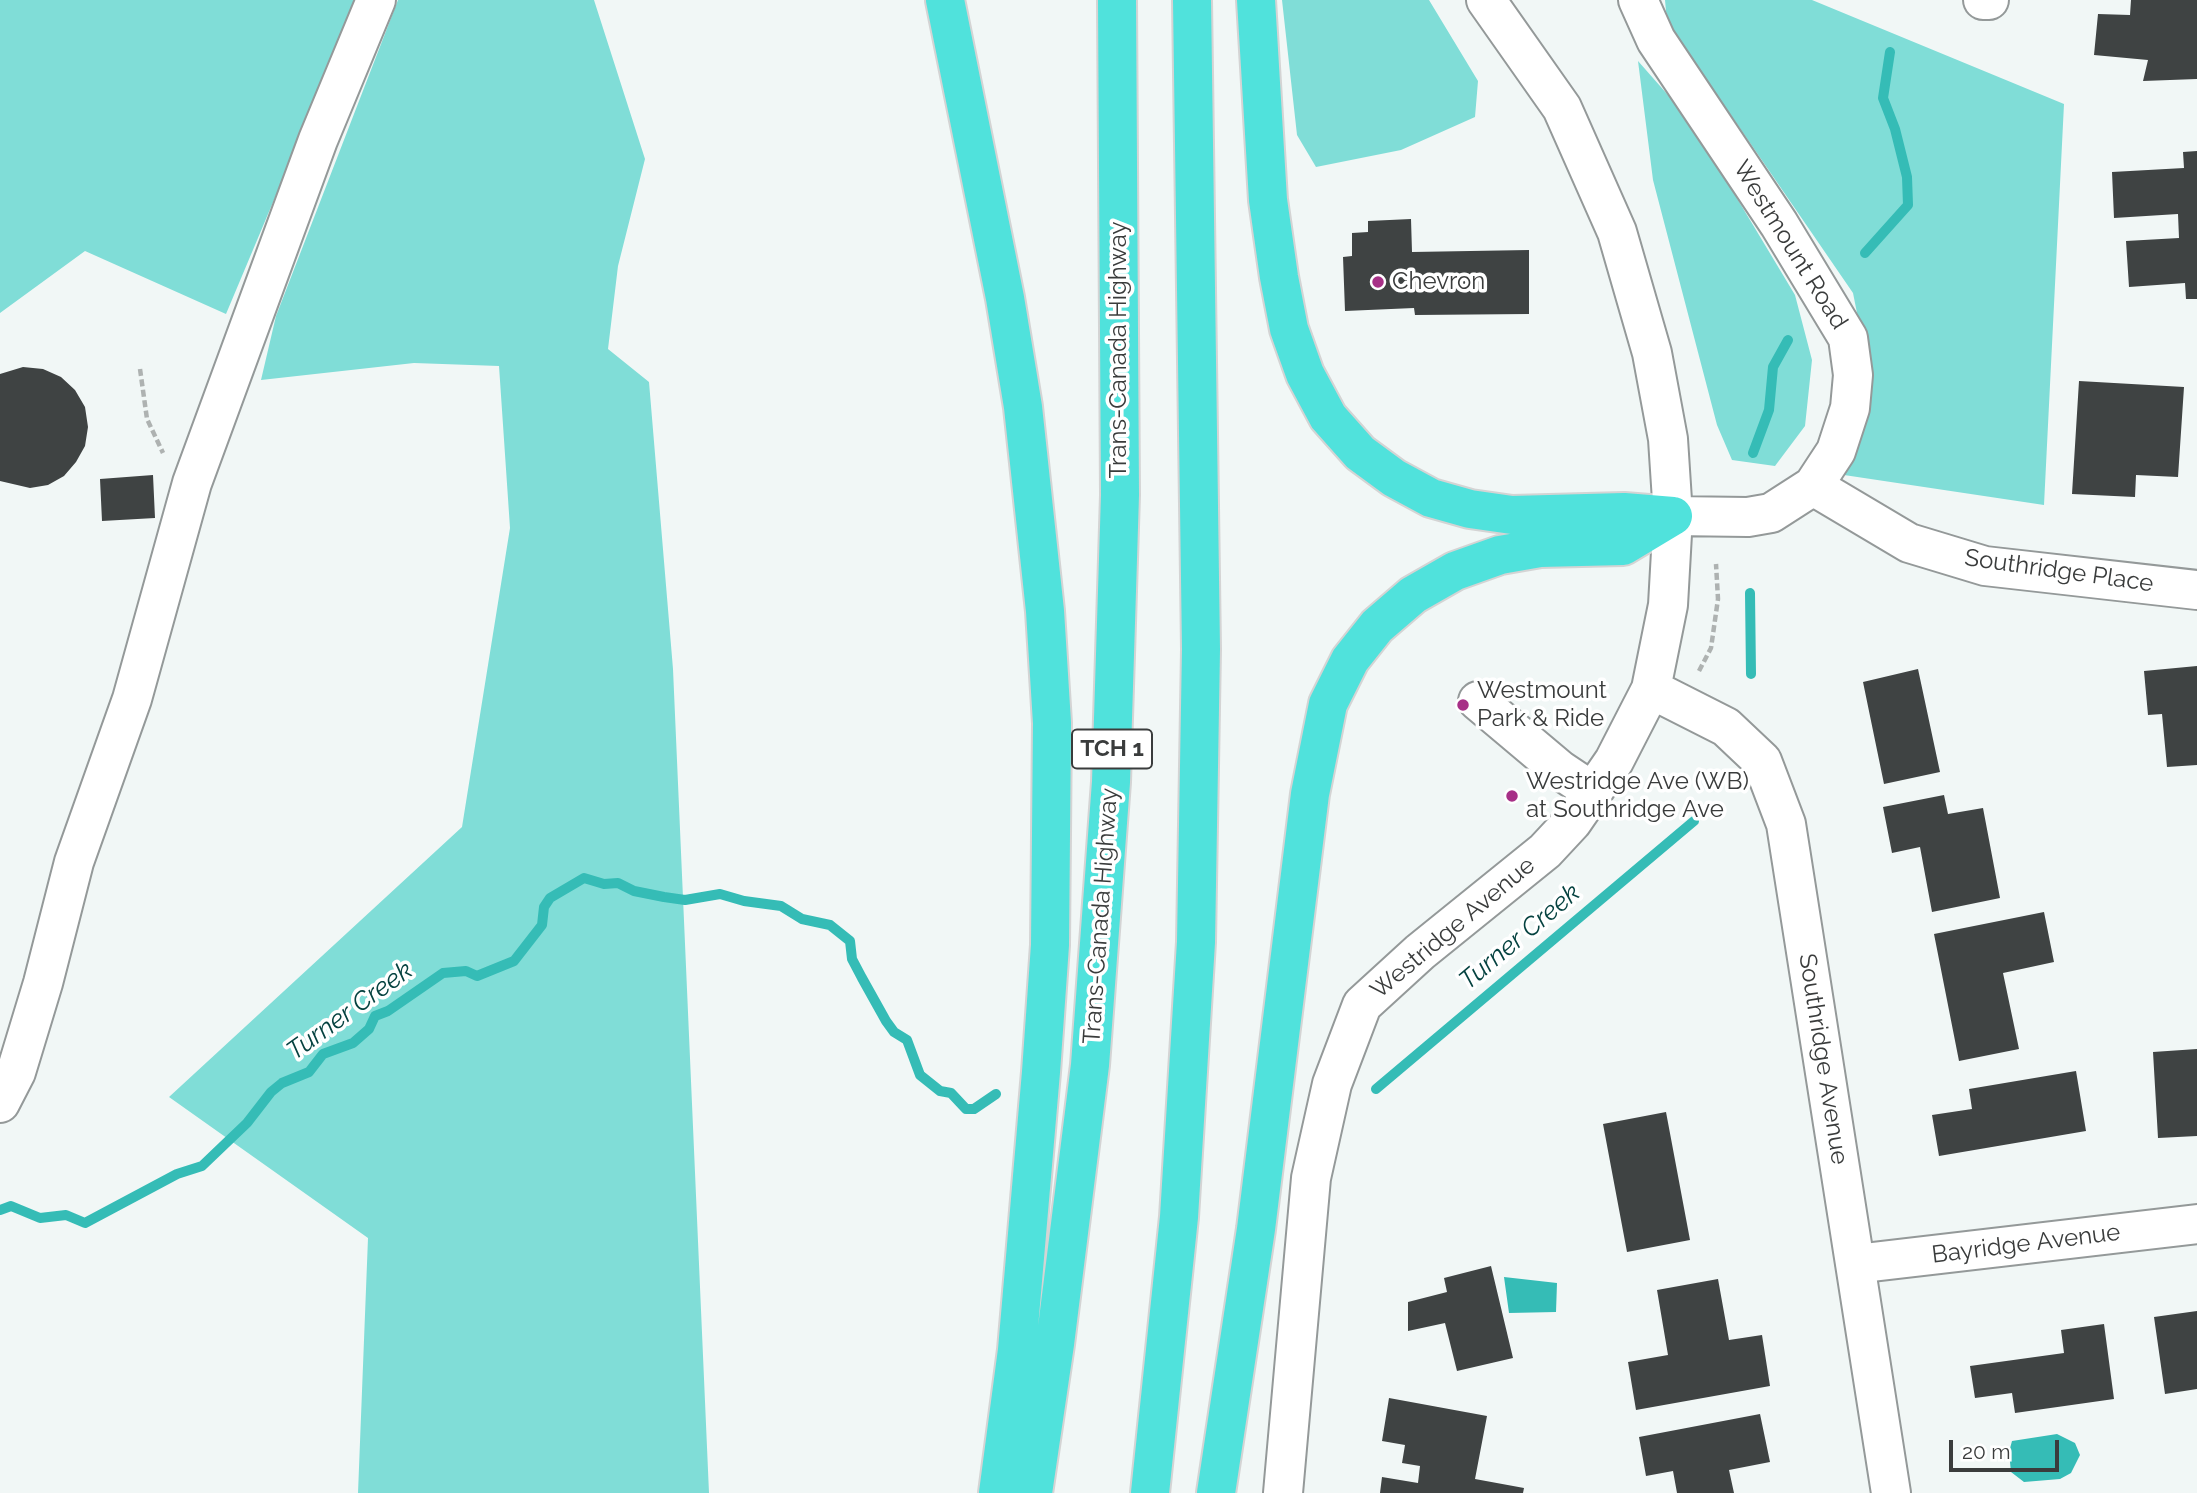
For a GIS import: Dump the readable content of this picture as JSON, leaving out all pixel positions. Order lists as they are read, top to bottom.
{
  "streets": {
    "highway": ["Trans-Canada Highway", "TCH 1"],
    "street": [
      "Westmount Road",
      "Southridge Place",
      "Westridge Avenue",
      "Southridge Avenue",
      "Bayridge Avenue"
    ]
  },
  "crossings": [
    ["Westmount Road", "Southridge Place"],
    ["Westmount Road", "Westridge Avenue"],
    ["Westridge Avenue", "Southridge Avenue"],
    ["Southridge Avenue", "Bayridge Avenue"]
  ],
  "water": ["Turner Creek"],
  "places": ["Chevron", "Westmount Park & Ride", "Westridge Ave (WB) at Southridge Ave"],
  "scale_bar": "20 m"
}
